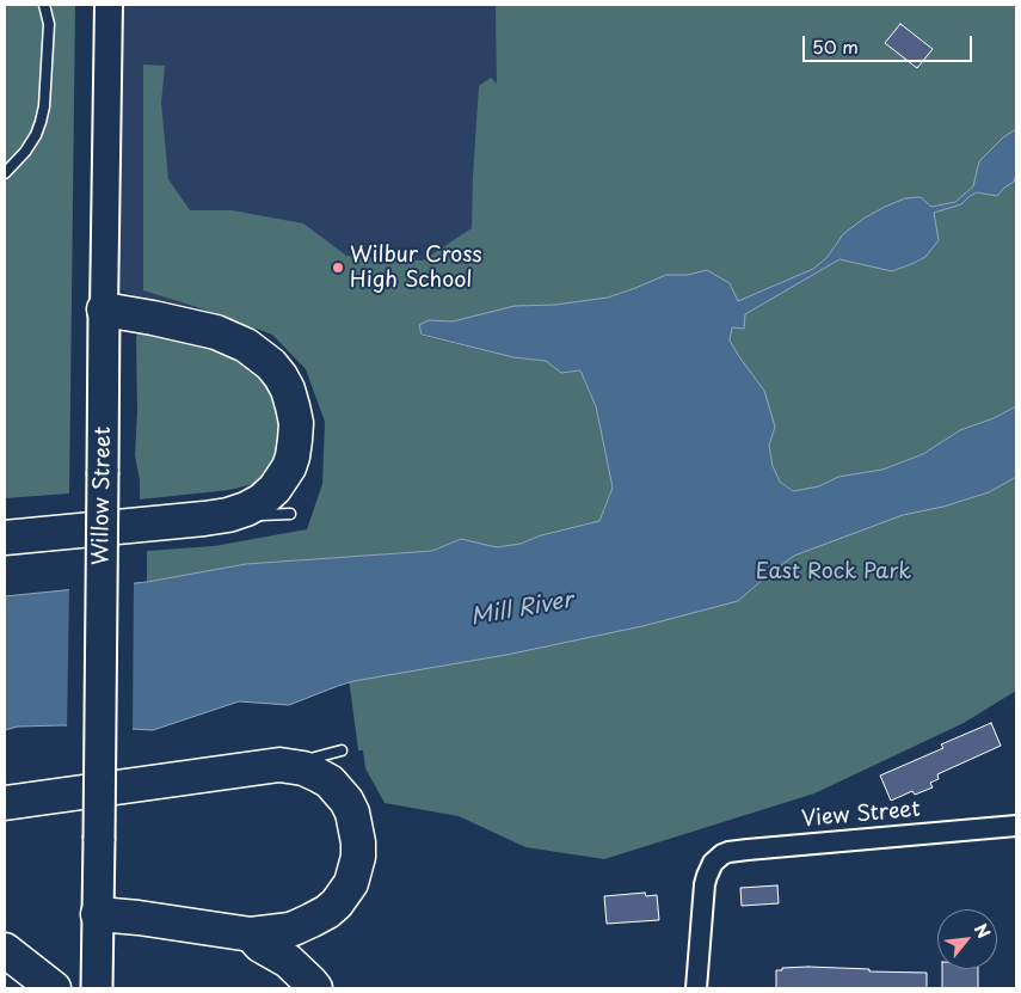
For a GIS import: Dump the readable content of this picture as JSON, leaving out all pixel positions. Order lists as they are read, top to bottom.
{
  "streets": {
    "main road": ["Willow Street"],
    "street": ["View Street"]
  },
  "water": ["Mill River"],
  "parks": ["East Rock Park"],
  "places": ["Wilbur Cross High School"],
  "scale_bar": "50 m",
  "north": "top right"
}
